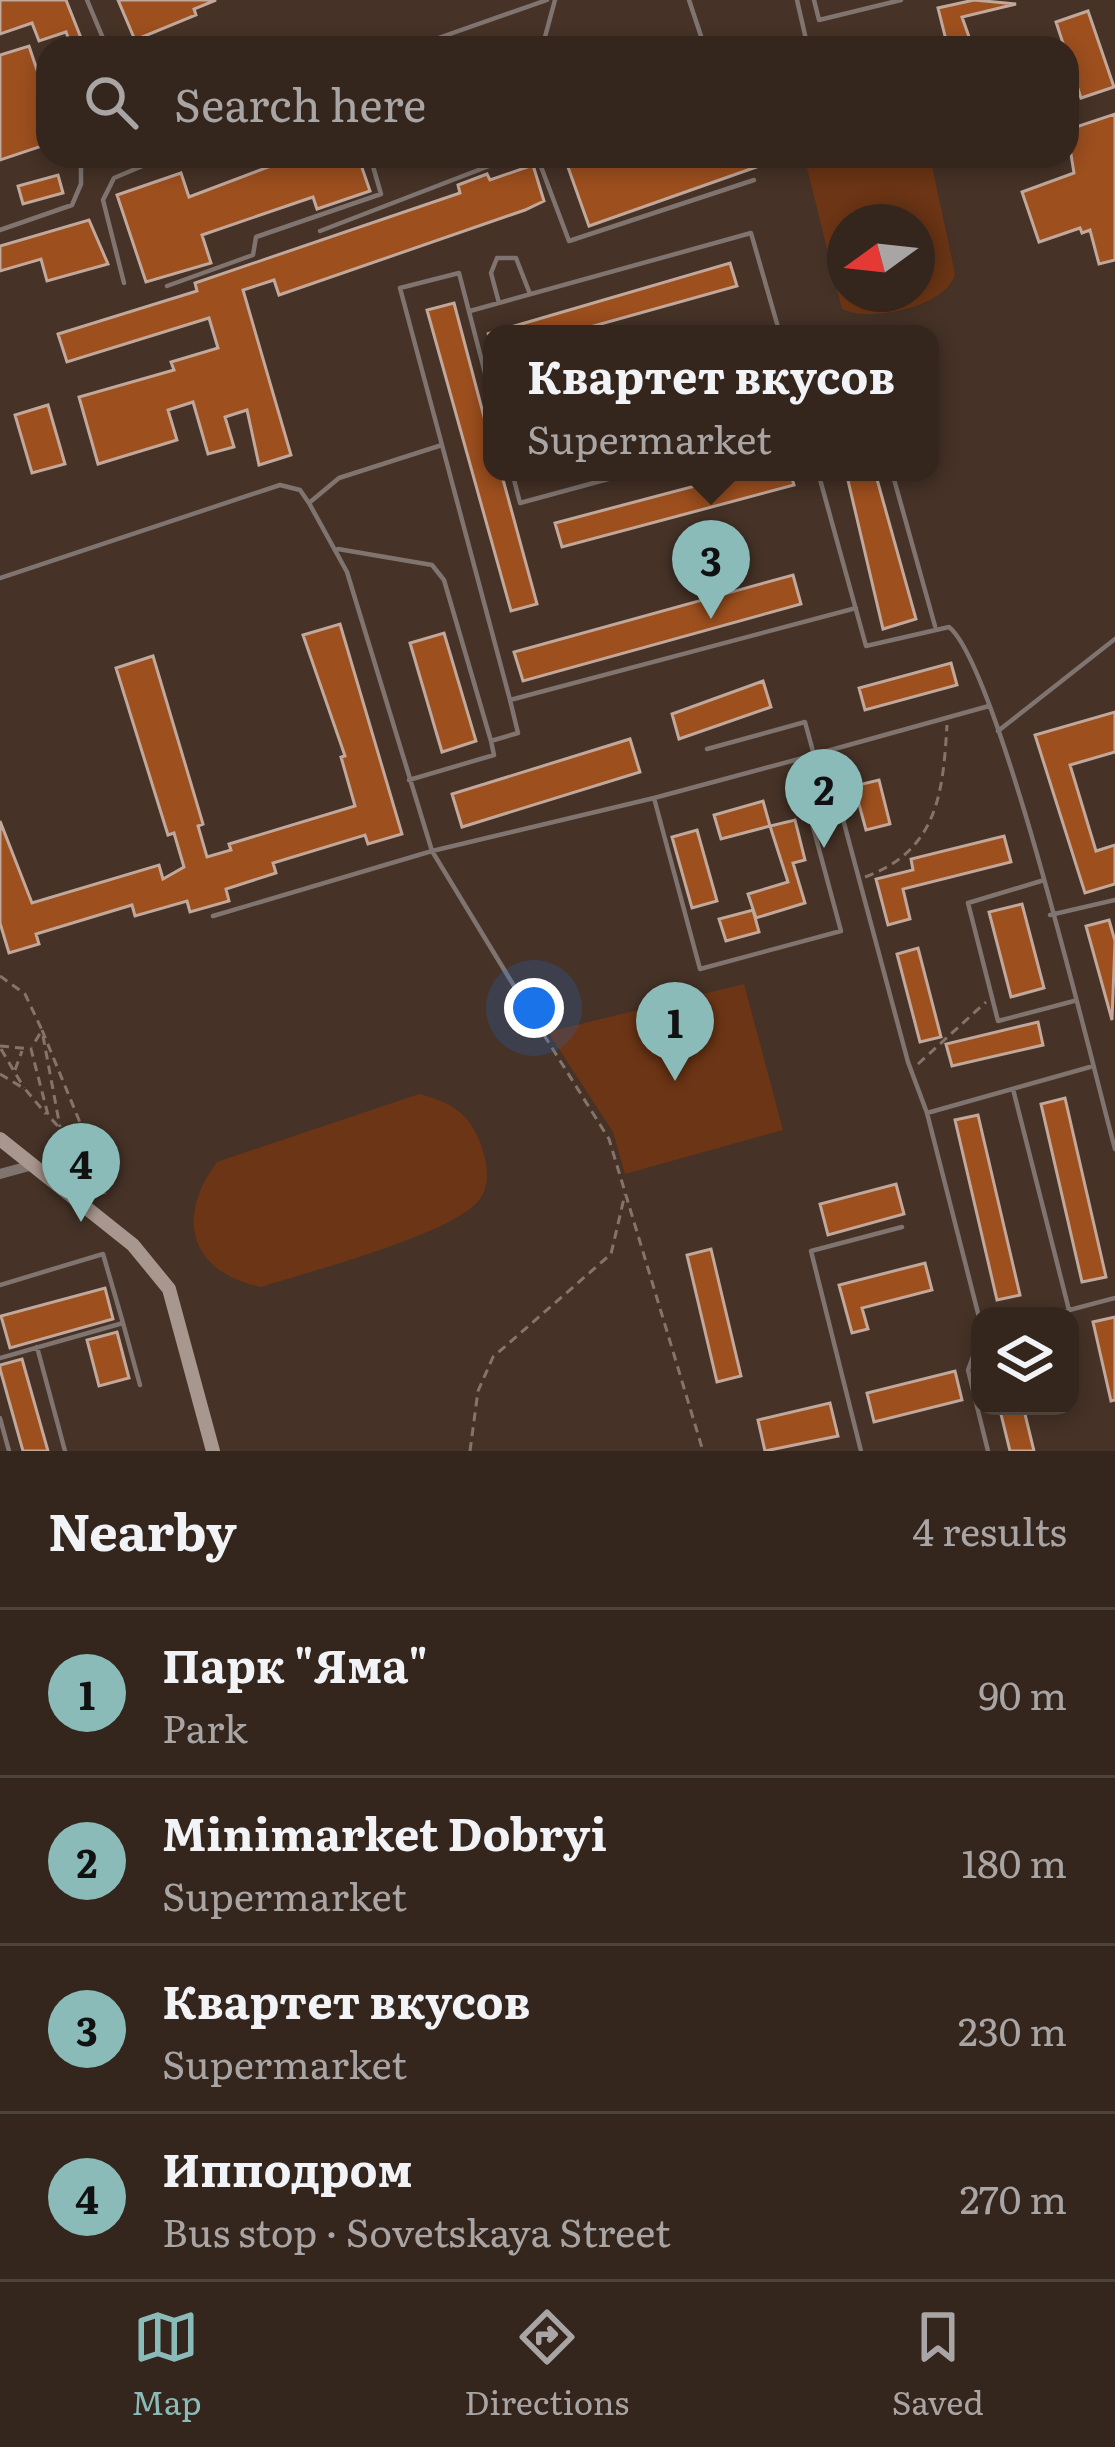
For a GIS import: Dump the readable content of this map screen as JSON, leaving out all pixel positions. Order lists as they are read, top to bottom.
{
  "north": "left",
  "page": {
    "search": "Search here",
    "popup": ["Квартет вкусов", "Supermarket"],
    "pins": [
      "3",
      "2",
      "1",
      "4"
    ],
    "heading": ["Nearby", "4 results"],
    "list": [
      {
        "mark": "1",
        "name": "Парк \"Яма\"",
        "note": "Park",
        "value": "90 m"
      },
      {
        "mark": "2",
        "name": "Minimarket Dobryi",
        "note": "Supermarket",
        "value": "180 m"
      },
      {
        "mark": "3",
        "name": "Квартет вкусов",
        "note": "Supermarket",
        "value": "230 m"
      },
      {
        "mark": "4",
        "name": "Ипподром",
        "note": "Bus stop · Sovetskaya Street",
        "value": "270 m"
      }
    ],
    "nav": ["Map", "Directions", "Saved"]
  }
}
